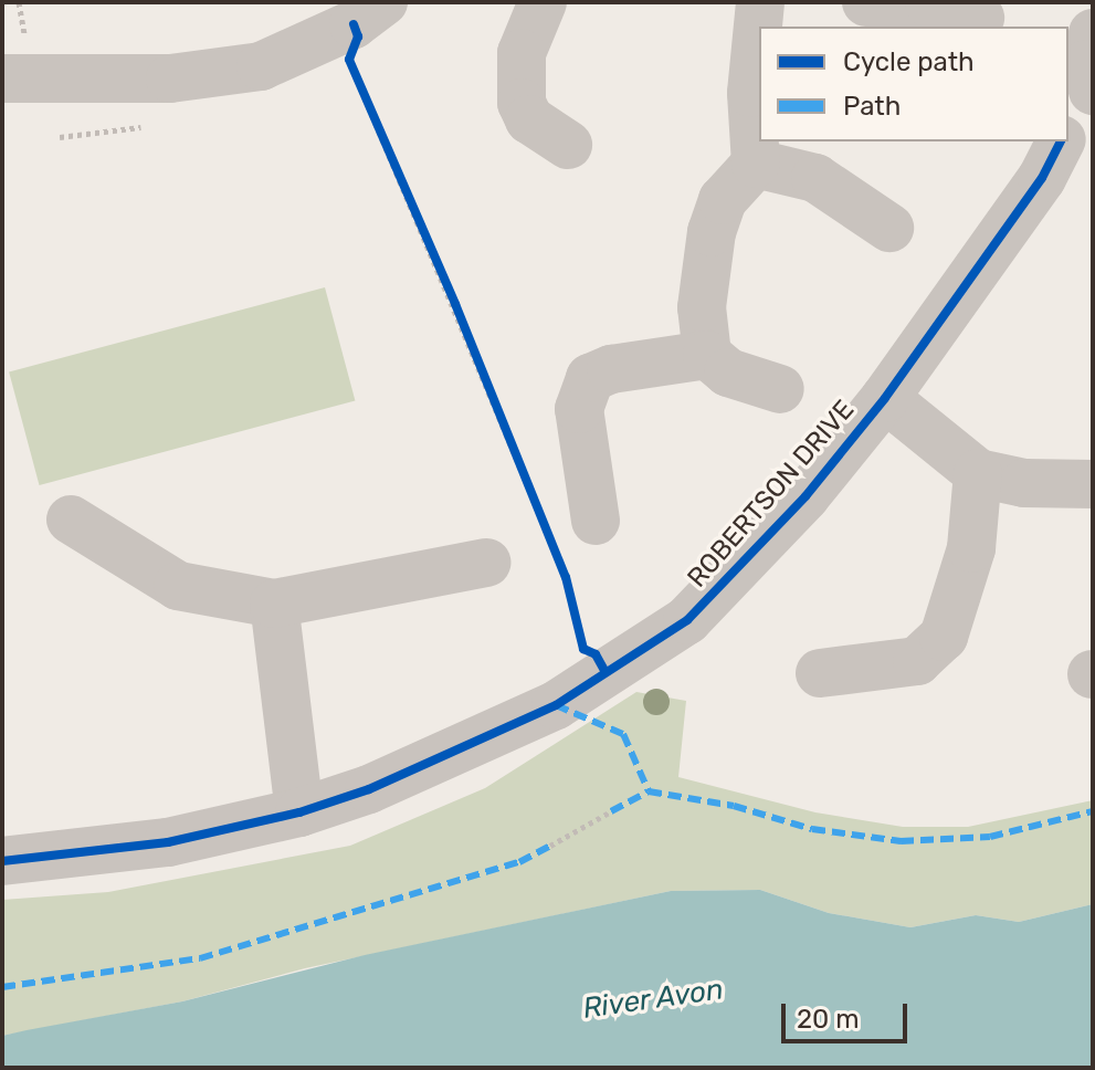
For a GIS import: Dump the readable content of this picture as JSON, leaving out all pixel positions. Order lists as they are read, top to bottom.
{
  "streets": {
    "street": ["ROBERTSON DRIVE"]
  },
  "water": ["River Avon"],
  "legend": ["Cycle path", "Path"],
  "scale_bar": "20 m"
}
